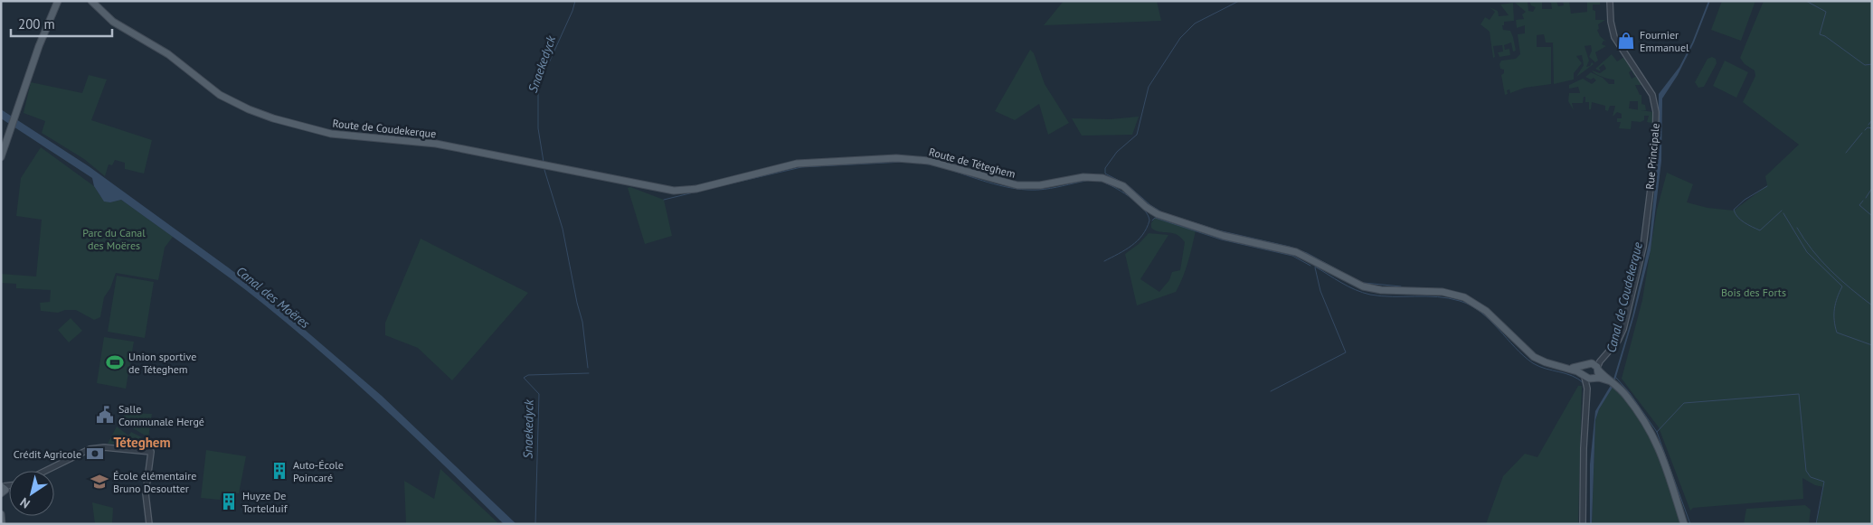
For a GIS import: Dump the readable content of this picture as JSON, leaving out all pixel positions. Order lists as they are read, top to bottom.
{
  "streets": {
    "main road": ["Route de Coudekerque", "Route de Téteghem"],
    "street": ["Rue Principale"]
  },
  "crossings": [
    ["Route de Coudekerque", "Route de Téteghem"],
    ["Rue Principale", "Route de Téteghem"]
  ],
  "districts": ["Téteghem"],
  "water": ["Snaekedyck", "Canal des Moëres", "Canal de Coudekerque"],
  "parks": ["Parc du Canal des Moëres", "Bois des Forts"],
  "places": {
    "shop": ["Fournier Emmanuel"],
    "sports": ["Union sportive de Téteghem"],
    "public building": ["Salle Communale Hergé"],
    "bank": ["Crédit Agricole"],
    "building": ["Auto-École Poincaré", "Huyze De Tortelduif"],
    "school or university": ["École élémentaire Bruno Desoutter"]
  },
  "scale_bar": "200 m",
  "north": "bottom left"
}
